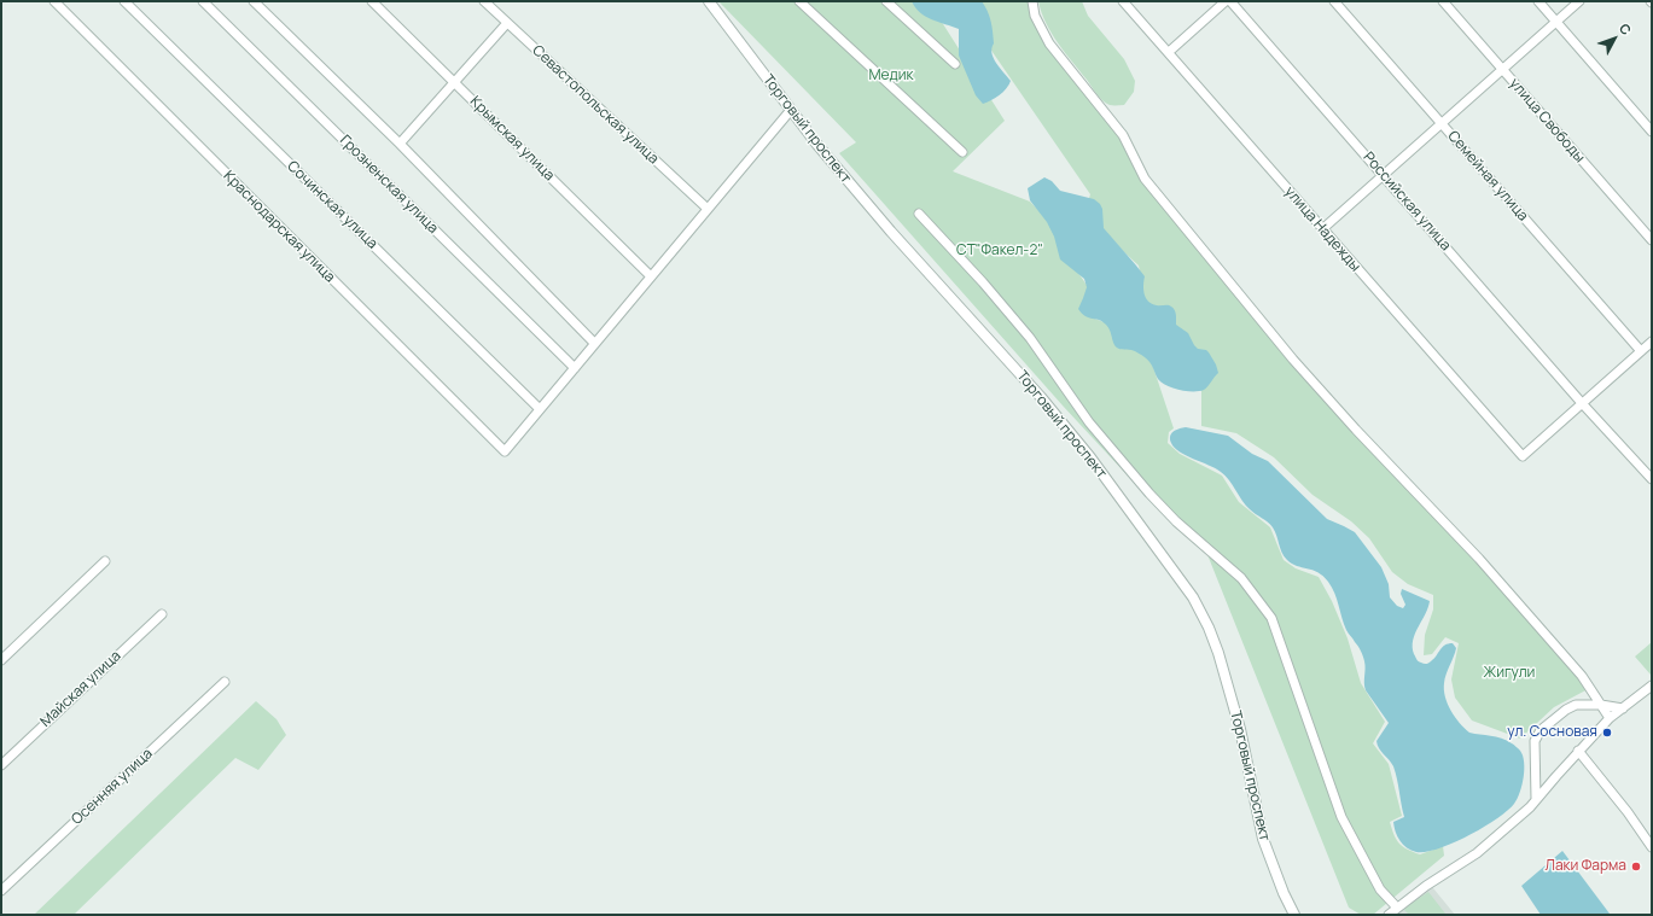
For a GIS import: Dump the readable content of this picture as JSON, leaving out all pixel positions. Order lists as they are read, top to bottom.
{
  "streets": {
    "street": [
      "Севастопольская улица",
      "улица Свободы",
      "Торговый проспект",
      "Крымская улица",
      "Семейная улица",
      "Грозненская улица",
      "Российская улица",
      "Сочинская улица",
      "Краснодарская улица",
      "улица Надежды",
      "Майская улица",
      "Осенняя улица"
    ]
  },
  "crossings": [
    ["Российская улица", "улица Надежды"],
    ["Сочинская улица", "Краснодарская улица"]
  ],
  "parks": ["Медик", "СТ\"Факел-2\"", "Жигули"],
  "places": ["ул. Сосновая", "Лаки Фарма"],
  "north": "top right"
}
